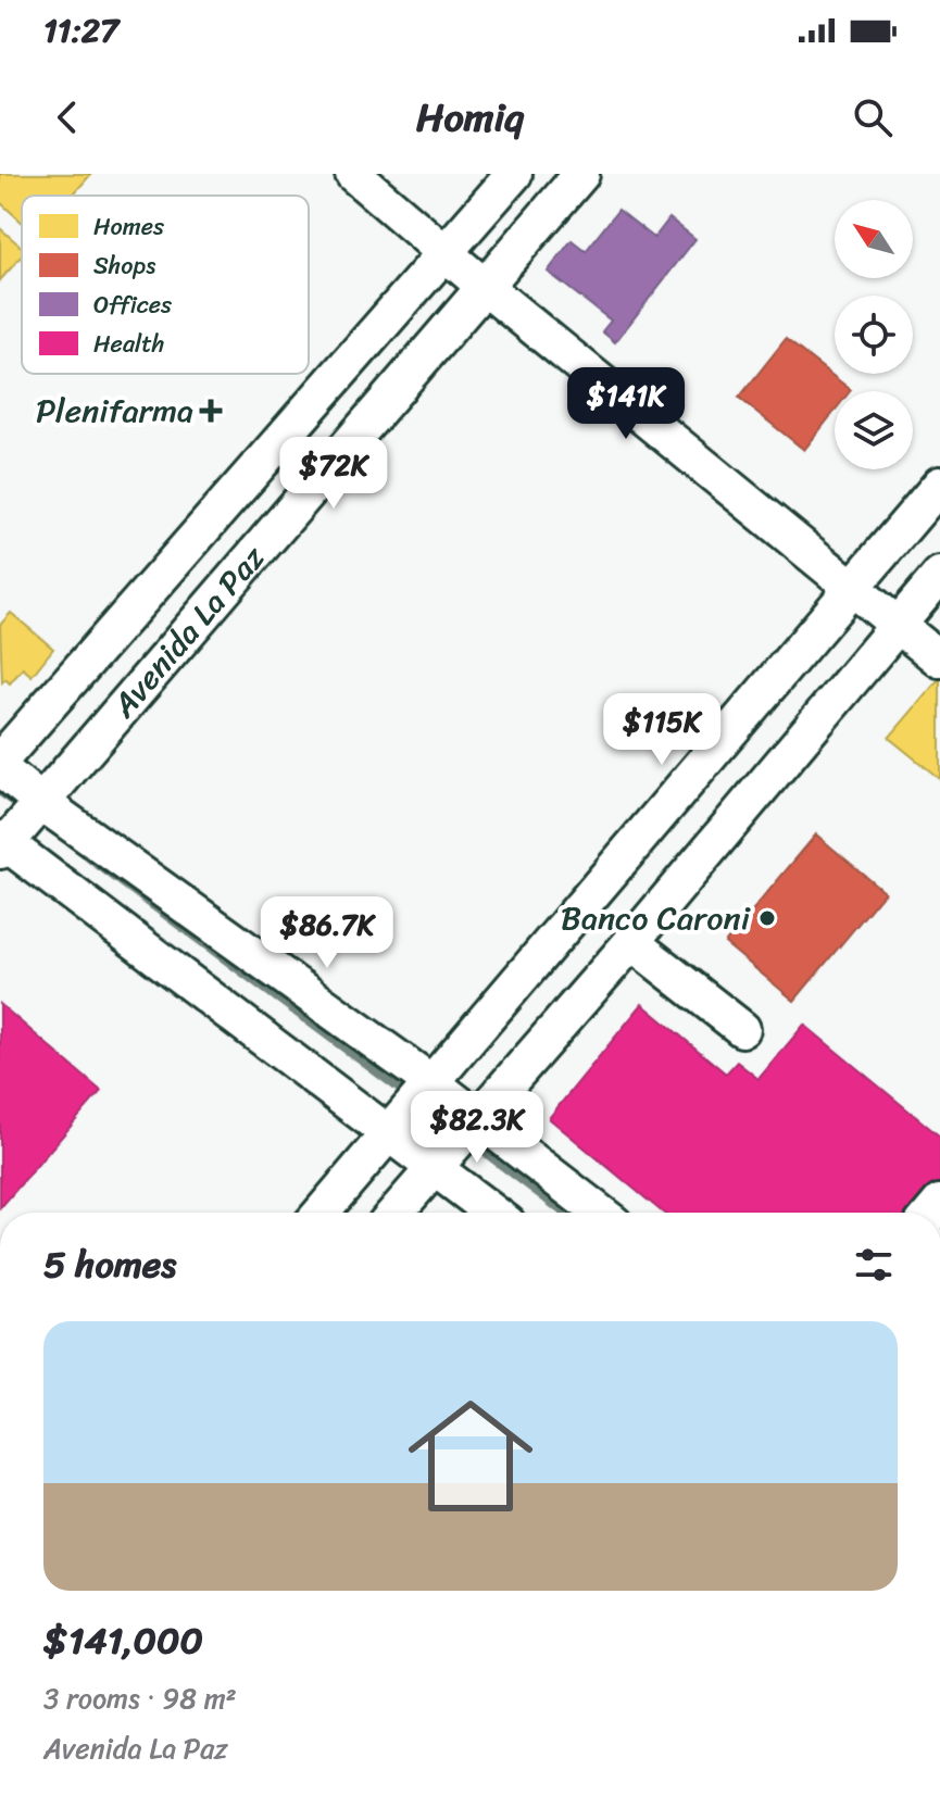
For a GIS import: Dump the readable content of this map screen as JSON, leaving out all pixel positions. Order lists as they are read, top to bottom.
{
  "streets": {
    "street": ["Avenida La Paz"]
  },
  "places": {
    "health": ["Plenifarma"],
    "other": ["Banco Caroni"]
  },
  "legend": [
    "Homes",
    "Shops",
    "Offices",
    "Health"
  ],
  "north": "top left",
  "page": {
    "status": "11:27",
    "header": "Homiq",
    "price": [
      "$141K",
      "$72K",
      "$115K",
      "$86.7K",
      "$82.3K"
    ],
    "heading": "5 homes",
    "list": [
      {
        "name": "$141,000",
        "note": "3 rooms · 98 m² · Avenida La Paz"
      }
    ]
  }
}
